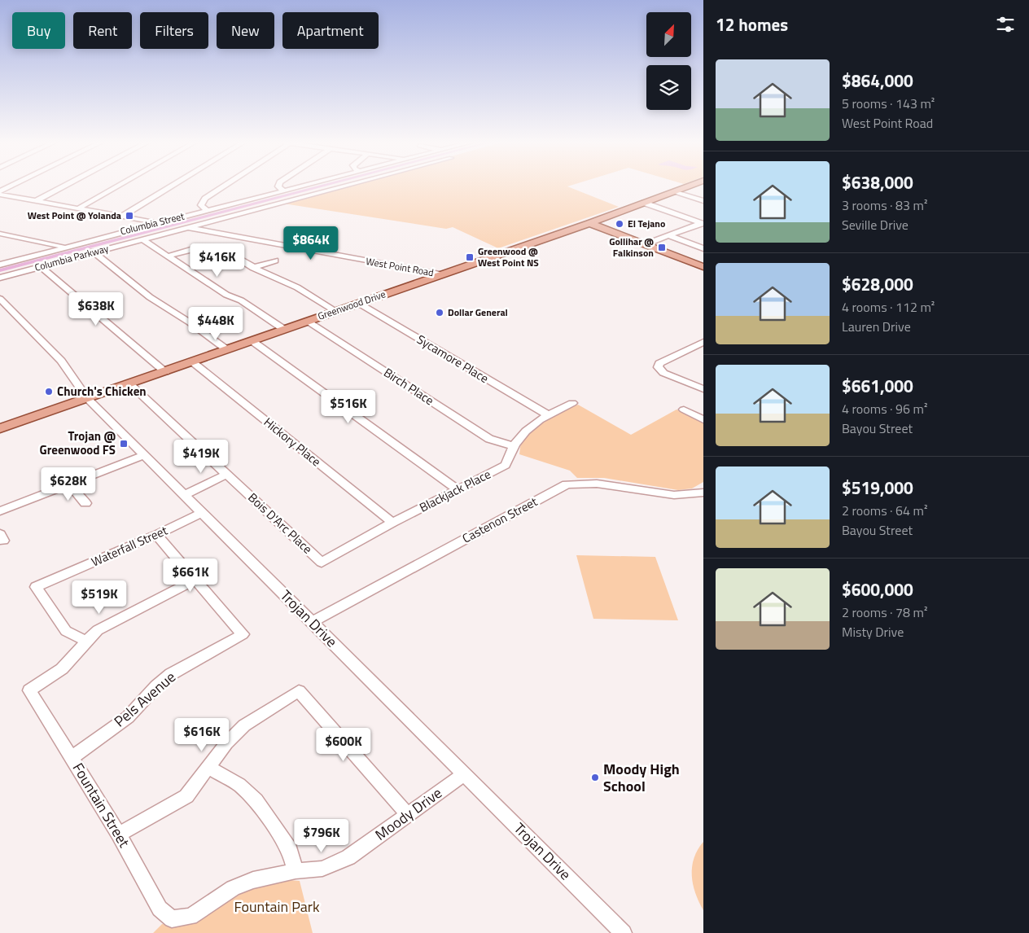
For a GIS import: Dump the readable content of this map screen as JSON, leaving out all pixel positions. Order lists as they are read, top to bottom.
{
  "streets": {
    "main road": ["Greenwood Drive"],
    "street": [
      "Columbia Street",
      "Columbia Parkway",
      "West Point Road",
      "Sycamore Place",
      "Birch Place",
      "Hickory Place",
      "Blackjack Place",
      "Castenon Street",
      "Bois D'Arc Place",
      "Waterfall Street",
      "Trojan Drive",
      "Pels Avenue",
      "Fountain Street",
      "Moody Drive"
    ]
  },
  "crossings": [
    ["Columbia Street", "West Point Road"],
    ["Columbia Parkway", "West Point Road"],
    ["West Point Road", "Greenwood Drive"],
    ["Greenwood Drive", "Sycamore Place"],
    ["Greenwood Drive", "Birch Place"],
    ["Greenwood Drive", "Hickory Place"],
    ["Greenwood Drive", "Bois D'Arc Place"],
    ["Greenwood Drive", "Trojan Drive"],
    ["Sycamore Place", "Blackjack Place"],
    ["Birch Place", "Blackjack Place"],
    ["Hickory Place", "Blackjack Place"],
    ["Blackjack Place", "Bois D'Arc Place"],
    ["Castenon Street", "Trojan Drive"],
    ["Waterfall Street", "Trojan Drive"],
    ["Waterfall Street", "Fountain Street"],
    ["Trojan Drive", "Moody Drive"],
    ["Pels Avenue", "Fountain Street"],
    ["Fountain Street", "Moody Drive"]
  ],
  "parks": ["Fountain Park"],
  "places": {
    "transit": [
      "West Point @ Yolanda",
      "Gollihar @ Falkinson",
      "Greenwood @ West Point NS",
      "Trojan @ Greenwood FS"
    ],
    "other": [
      "El Tejano",
      "Dollar General",
      "Church's Chicken",
      "Moody High School"
    ]
  },
  "north": "top right",
  "page": {
    "heading": "12 homes",
    "chip": [
      "Buy",
      "Rent",
      "Filters",
      "New",
      "Apartment"
    ],
    "list": [
      {
        "name": "$864,000",
        "note": "5 rooms · 143 m² · West Point Road"
      },
      {
        "name": "$638,000",
        "note": "3 rooms · 83 m² · Seville Drive"
      },
      {
        "name": "$628,000",
        "note": "4 rooms · 112 m² · Lauren Drive"
      },
      {
        "name": "$661,000",
        "note": "4 rooms · 96 m² · Bayou Street"
      },
      {
        "name": "$519,000",
        "note": "2 rooms · 64 m² · Bayou Street"
      },
      {
        "name": "$600,000",
        "note": "2 rooms · 78 m² · Misty Drive"
      }
    ],
    "price": [
      "$864K",
      "$416K",
      "$638K",
      "$448K",
      "$516K",
      "$419K",
      "$628K",
      "$661K",
      "$519K",
      "$616K",
      "$600K",
      "$796K"
    ]
  }
}
